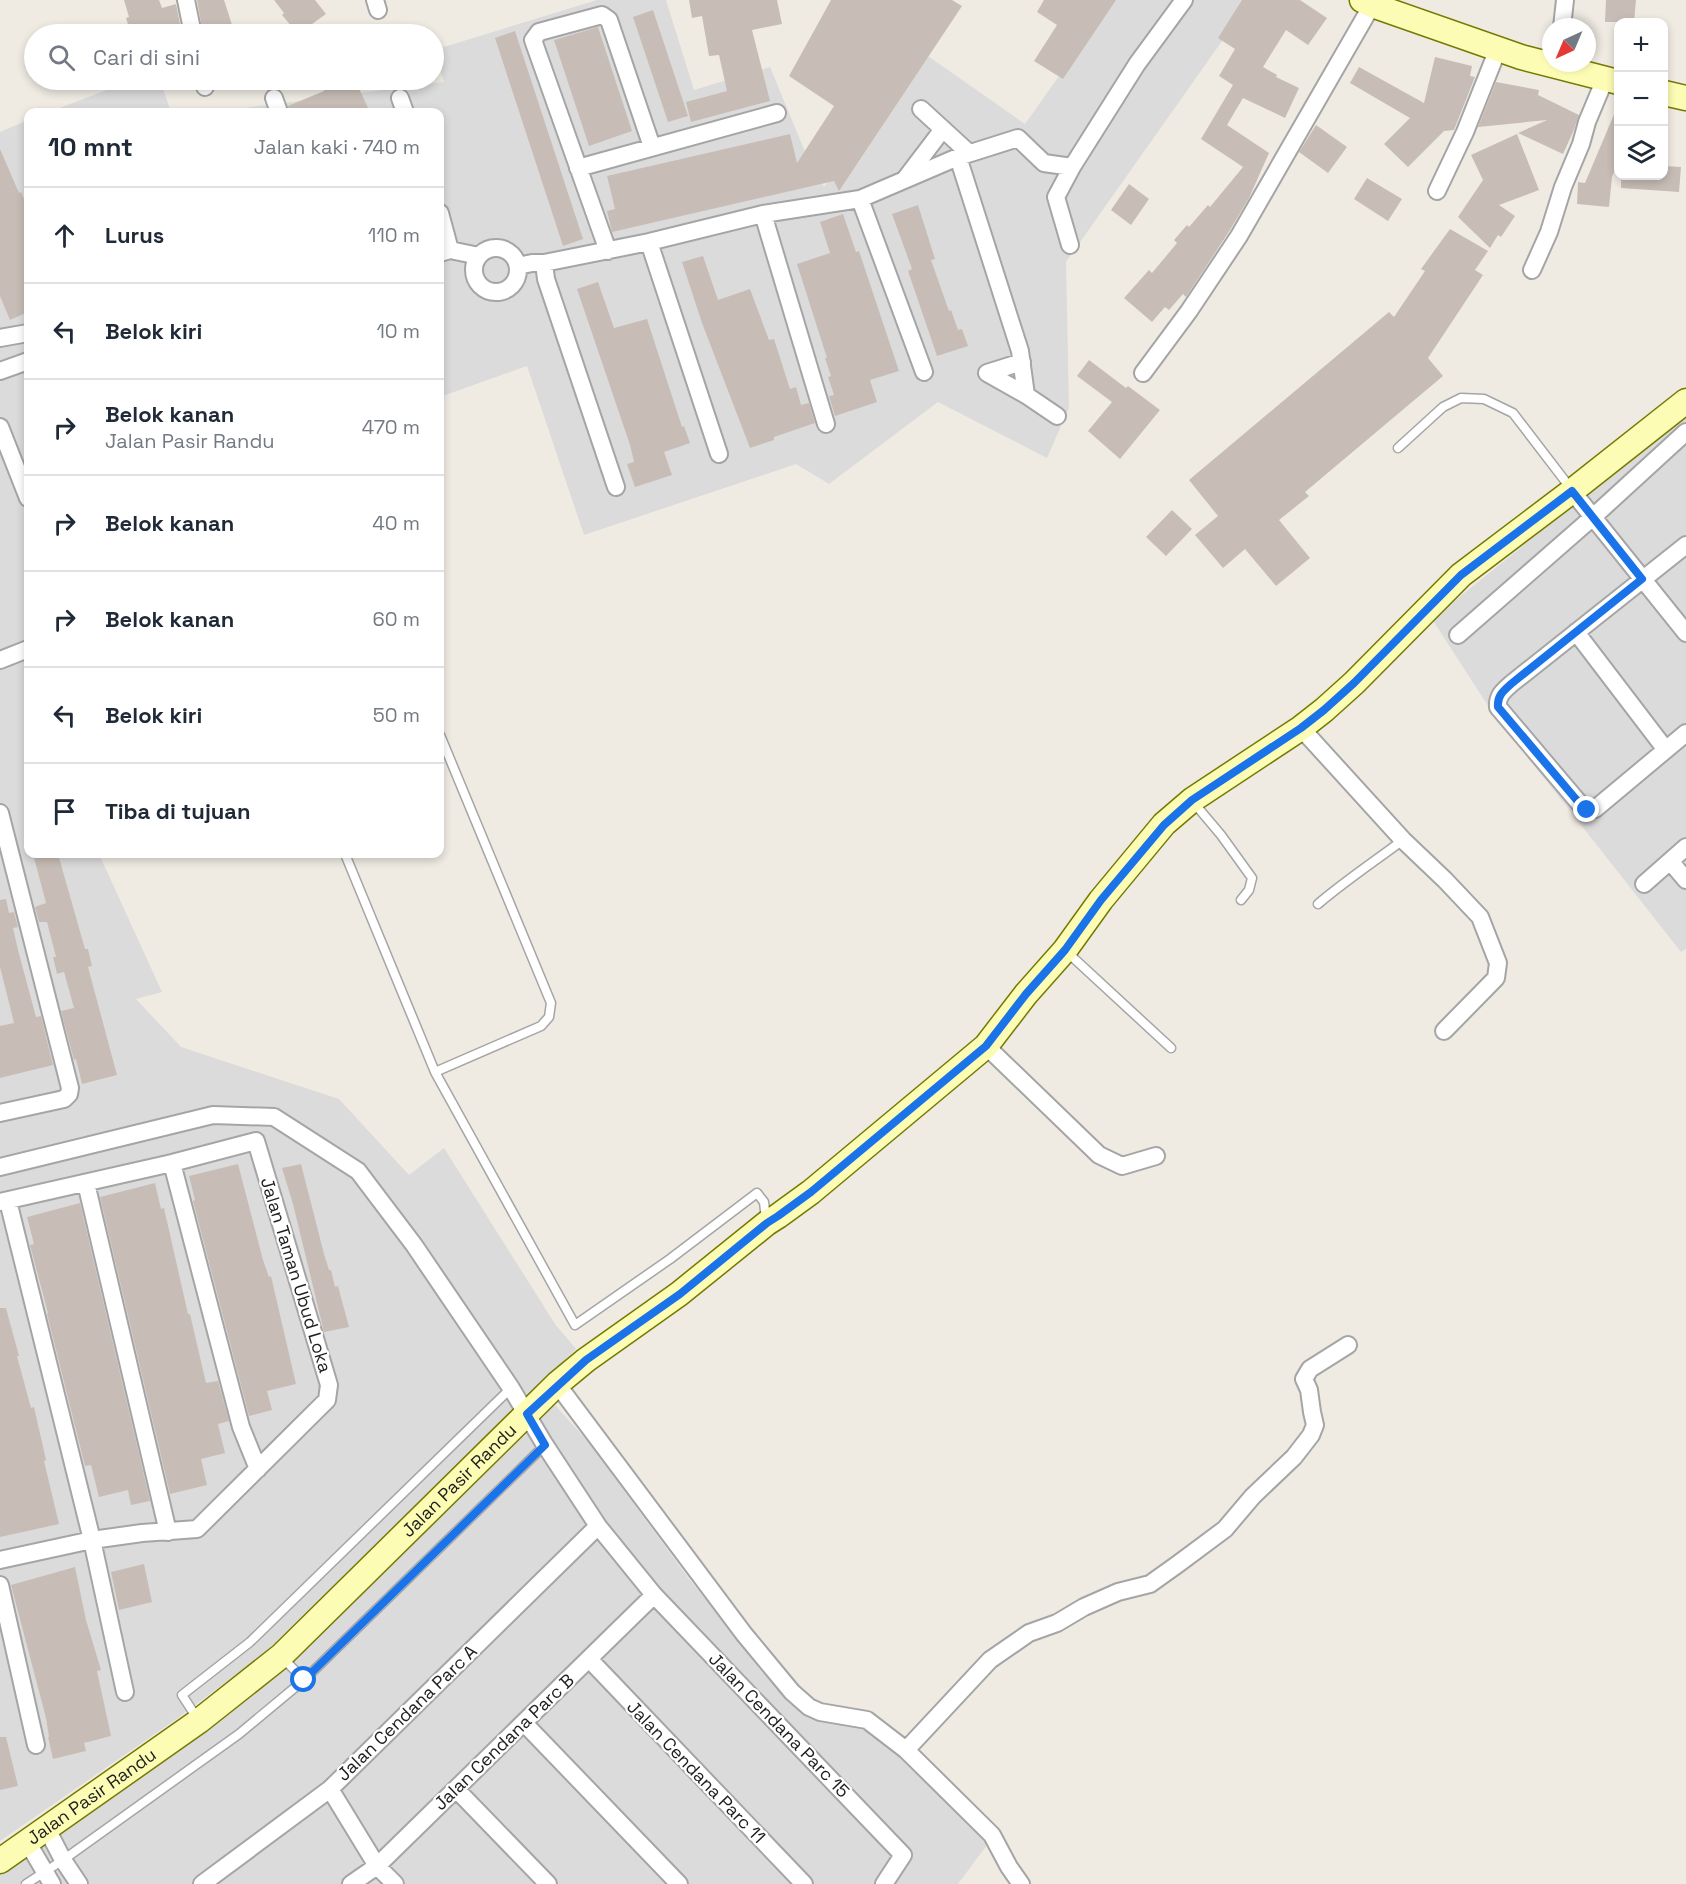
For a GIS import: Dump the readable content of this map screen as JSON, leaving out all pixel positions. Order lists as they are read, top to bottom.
{
  "streets": {
    "main road": ["Jalan Pasir Randu"],
    "street": [
      "Jalan Taman Ubud Loka",
      "Jalan Cendana Parc A",
      "Jalan Cendana Parc 15",
      "Jalan Cendana Parc B",
      "Jalan Cendana Parc 11"
    ]
  },
  "crossings": [
    ["Jalan Pasir Randu", "Jalan Cendana Parc 15"],
    ["Jalan Cendana Parc A", "Jalan Cendana Parc 15"],
    ["Jalan Cendana Parc 15", "Jalan Cendana Parc B"],
    ["Jalan Cendana Parc B", "Jalan Cendana Parc 11"]
  ],
  "north": "bottom left",
  "page": {
    "map_buttons": ["+", "−"],
    "search": "Cari di sini",
    "heading": ["10 mnt", "Jalan kaki · 740 m"],
    "list": [
      ["Lurus", "110 m"],
      ["Belok kiri", "10 m"],
      ["Belok kanan", "Jalan Pasir Randu", "470 m"],
      ["Belok kanan", "40 m"],
      ["Belok kanan", "60 m"],
      ["Belok kiri", "50 m"],
      "Tiba di tujuan"
    ]
  }
}
